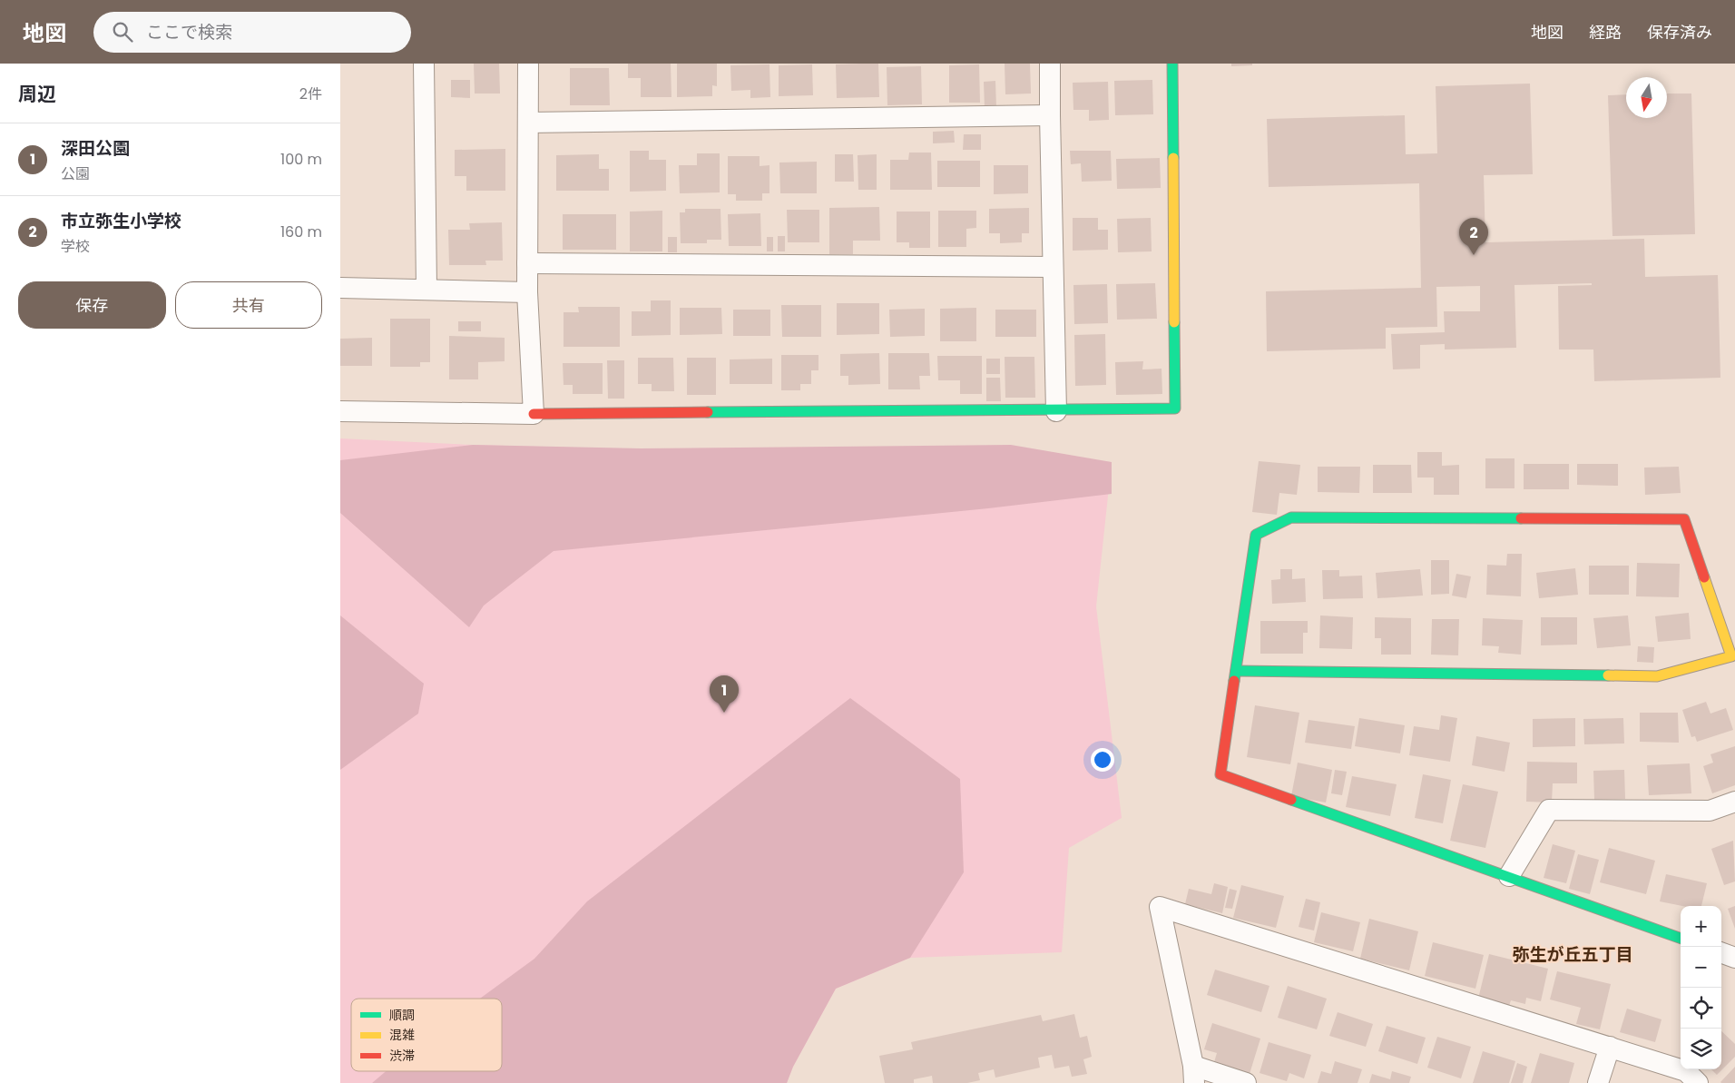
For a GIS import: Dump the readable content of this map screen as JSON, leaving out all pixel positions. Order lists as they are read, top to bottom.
{
  "districts": ["弥生が丘五丁目"],
  "legend": ["順調", "混雑", "渋滞"],
  "north": "bottom",
  "page": {
    "header": "地図",
    "search": "ここで検索",
    "nav": ["地図", "経路", "保存済み"],
    "heading": ["周辺", "2件"],
    "list": [
      {
        "mark": "1",
        "name": "深田公園",
        "note": "公園",
        "value": "100 m"
      },
      {
        "mark": "2",
        "name": "市立弥生小学校",
        "note": "学校",
        "value": "160 m"
      }
    ],
    "pins": ["2", "1"],
    "buttons": ["保存", "共有"],
    "map_buttons": ["+", "−"]
  }
}
